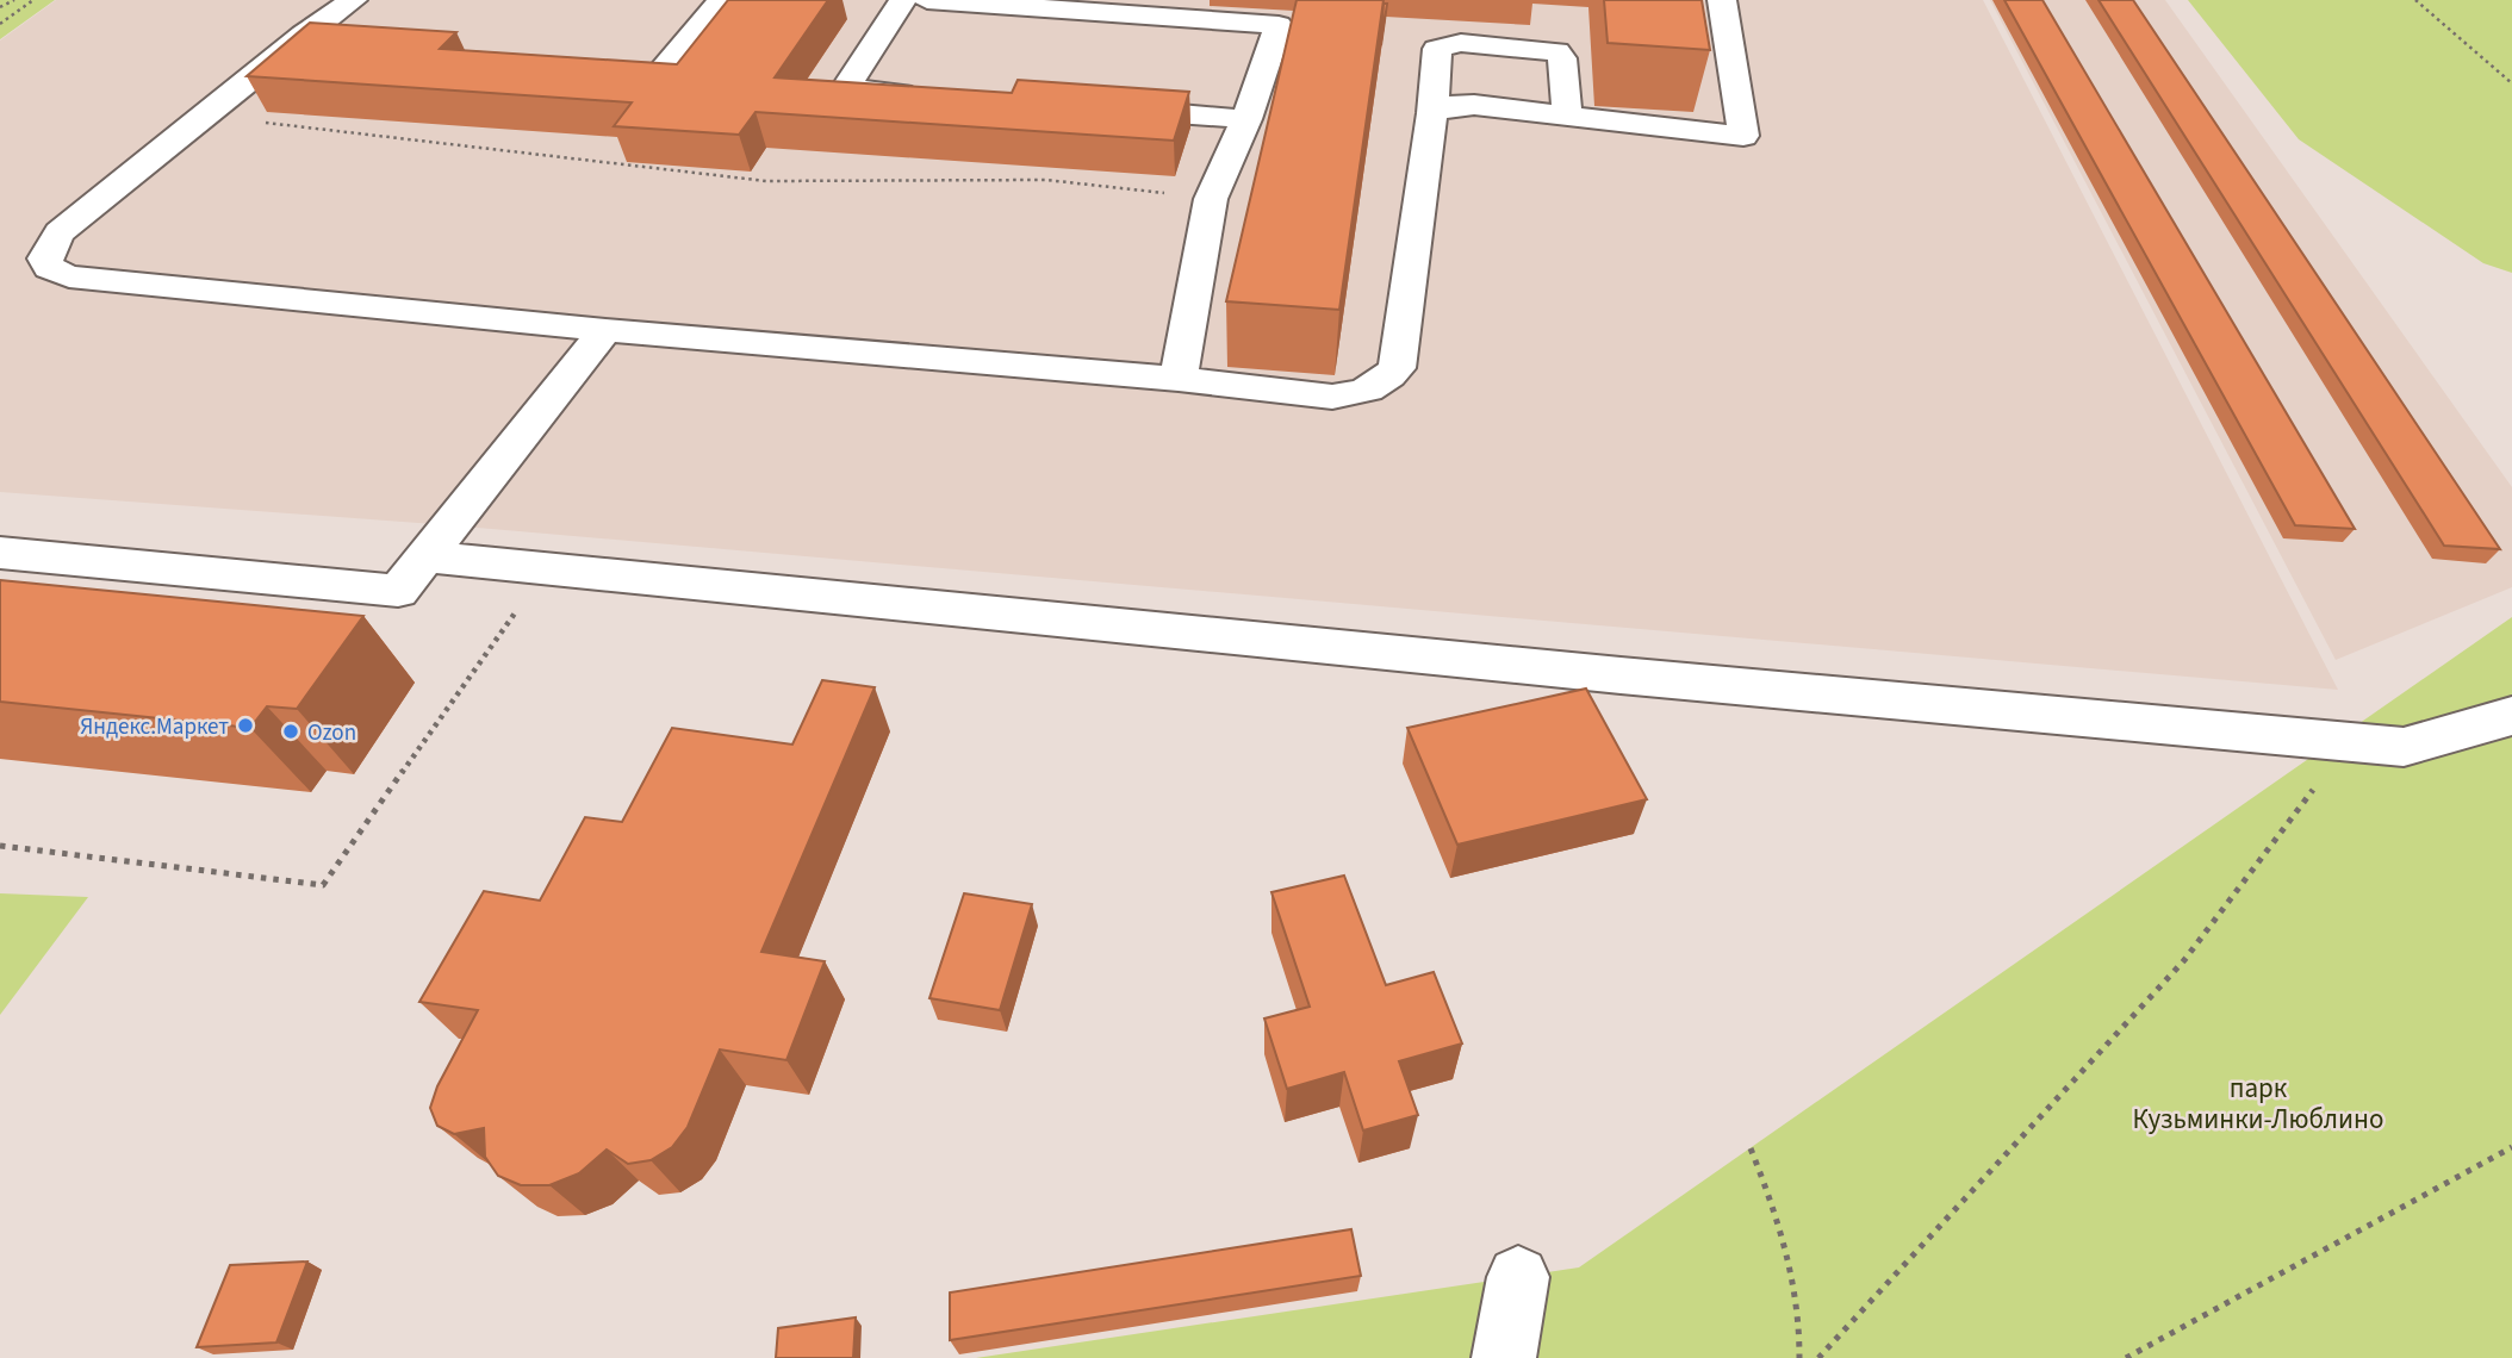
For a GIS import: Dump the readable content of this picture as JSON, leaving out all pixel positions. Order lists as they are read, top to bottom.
{
  "parks": ["парк Кузьминки-Люблино"],
  "places": ["Яндекс.Маркет", "Ozon"]
}
